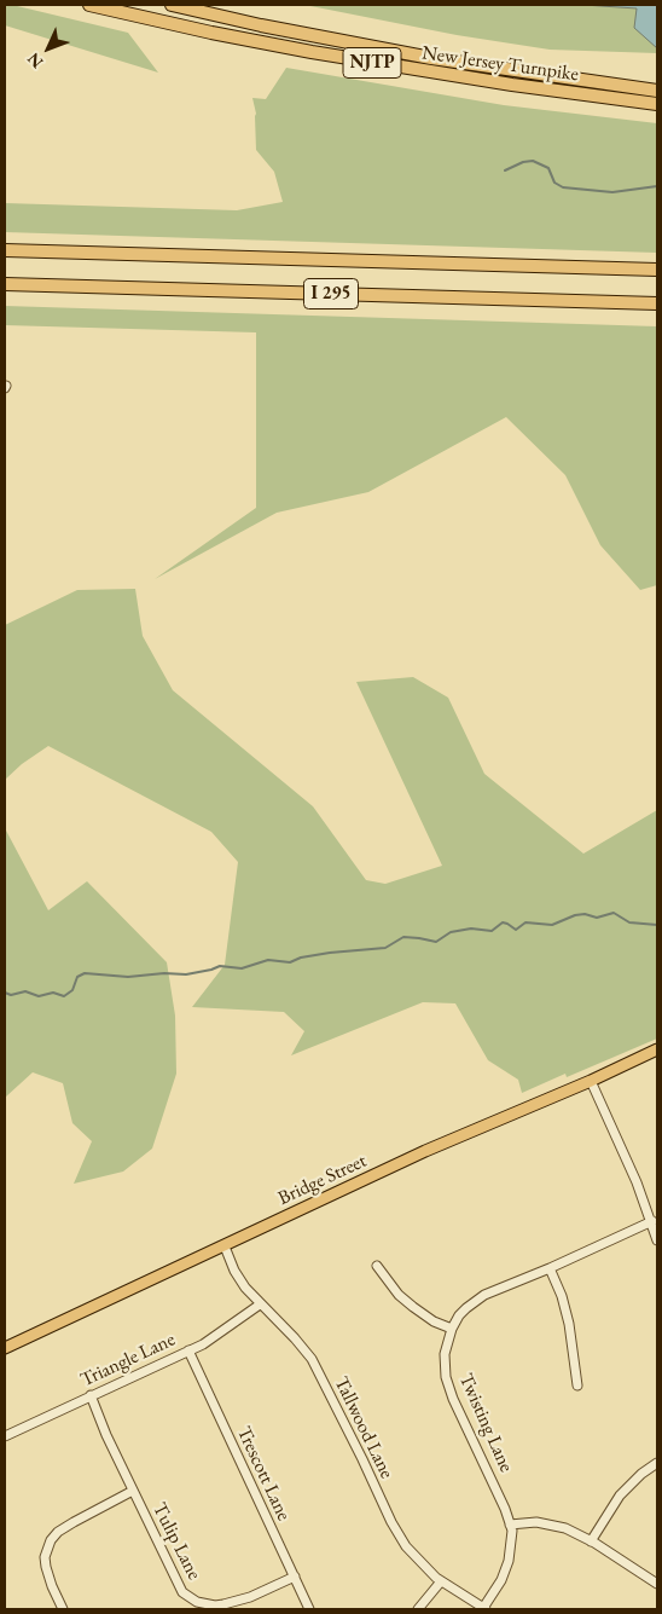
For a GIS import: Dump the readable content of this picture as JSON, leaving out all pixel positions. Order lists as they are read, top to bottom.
{
  "streets": {
    "highway": ["NJTP", "New Jersey Turnpike", "I 295"],
    "main road": ["Bridge Street"],
    "street": [
      "Triangle Lane",
      "Twisting Lane",
      "Tallwood Lane",
      "Trescott Lane",
      "Tulip Lane"
    ]
  },
  "crossings": [
    ["Bridge Street", "Tallwood Lane"],
    ["Triangle Lane", "Tallwood Lane"],
    ["Triangle Lane", "Trescott Lane"],
    ["Triangle Lane", "Tulip Lane"],
    ["Twisting Lane", "Tallwood Lane"],
    ["Trescott Lane", "Tulip Lane"]
  ],
  "north": "bottom left"
}
